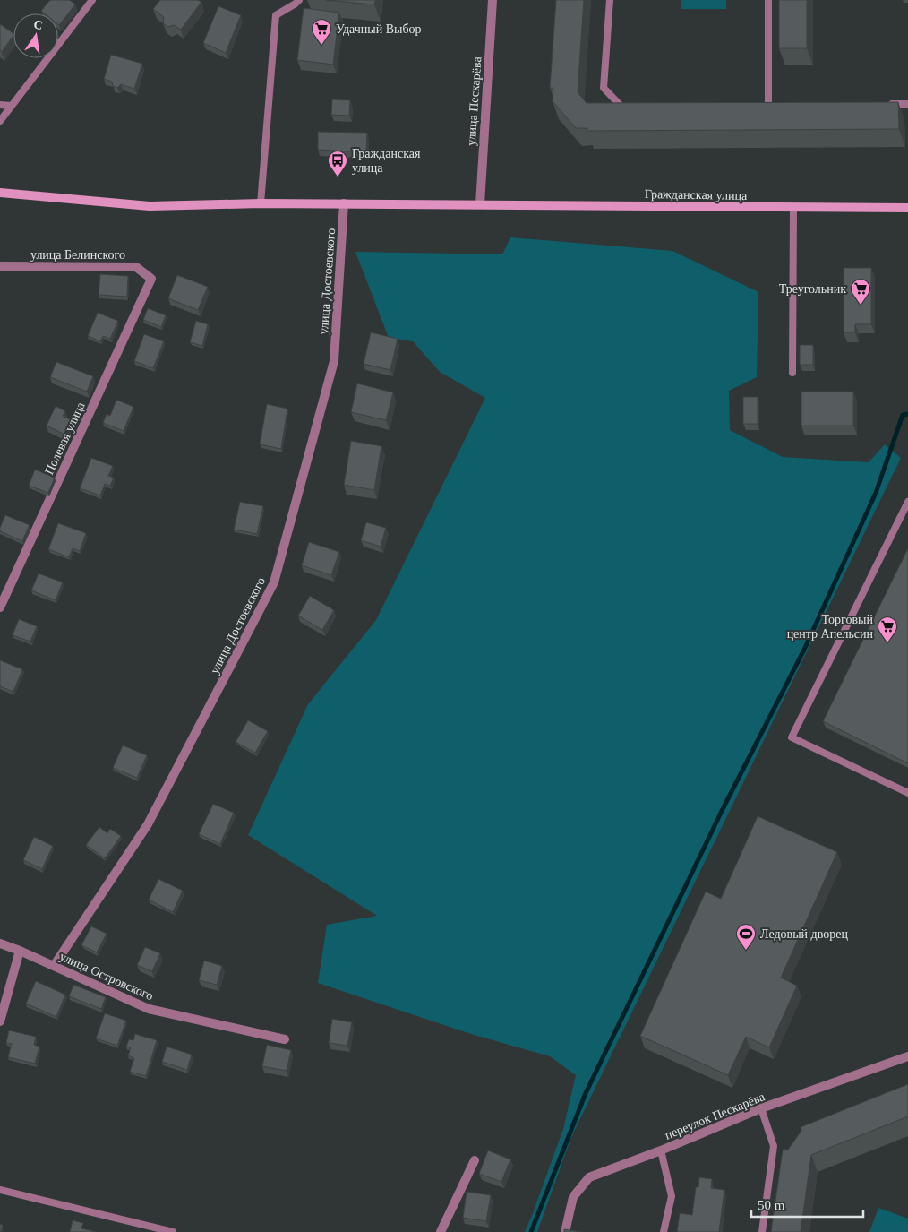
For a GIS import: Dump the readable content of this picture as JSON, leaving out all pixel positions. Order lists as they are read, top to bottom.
{
  "streets": {
    "main road": ["Гражданская улица"],
    "street": [
      "улица Пескарёва",
      "улица Белинского",
      "улица Достоевского",
      "Полевая улица",
      "улица Островского",
      "переулок Пескарёва"
    ]
  },
  "crossings": [
    ["улица Пескарёва", "Гражданская улица"],
    ["Гражданская улица", "улица Достоевского"],
    ["улица Белинского", "Полевая улица"],
    ["улица Достоевского", "улица Островского"]
  ],
  "places": {
    "supermarket": ["Удачный Выбор", "Треугольник", "Торговый центр Апельсин"],
    "bus stop": ["Гражданская улица"],
    "sports": ["Ледовый дворец"]
  },
  "scale_bar": "50 m",
  "north": "top"
}
